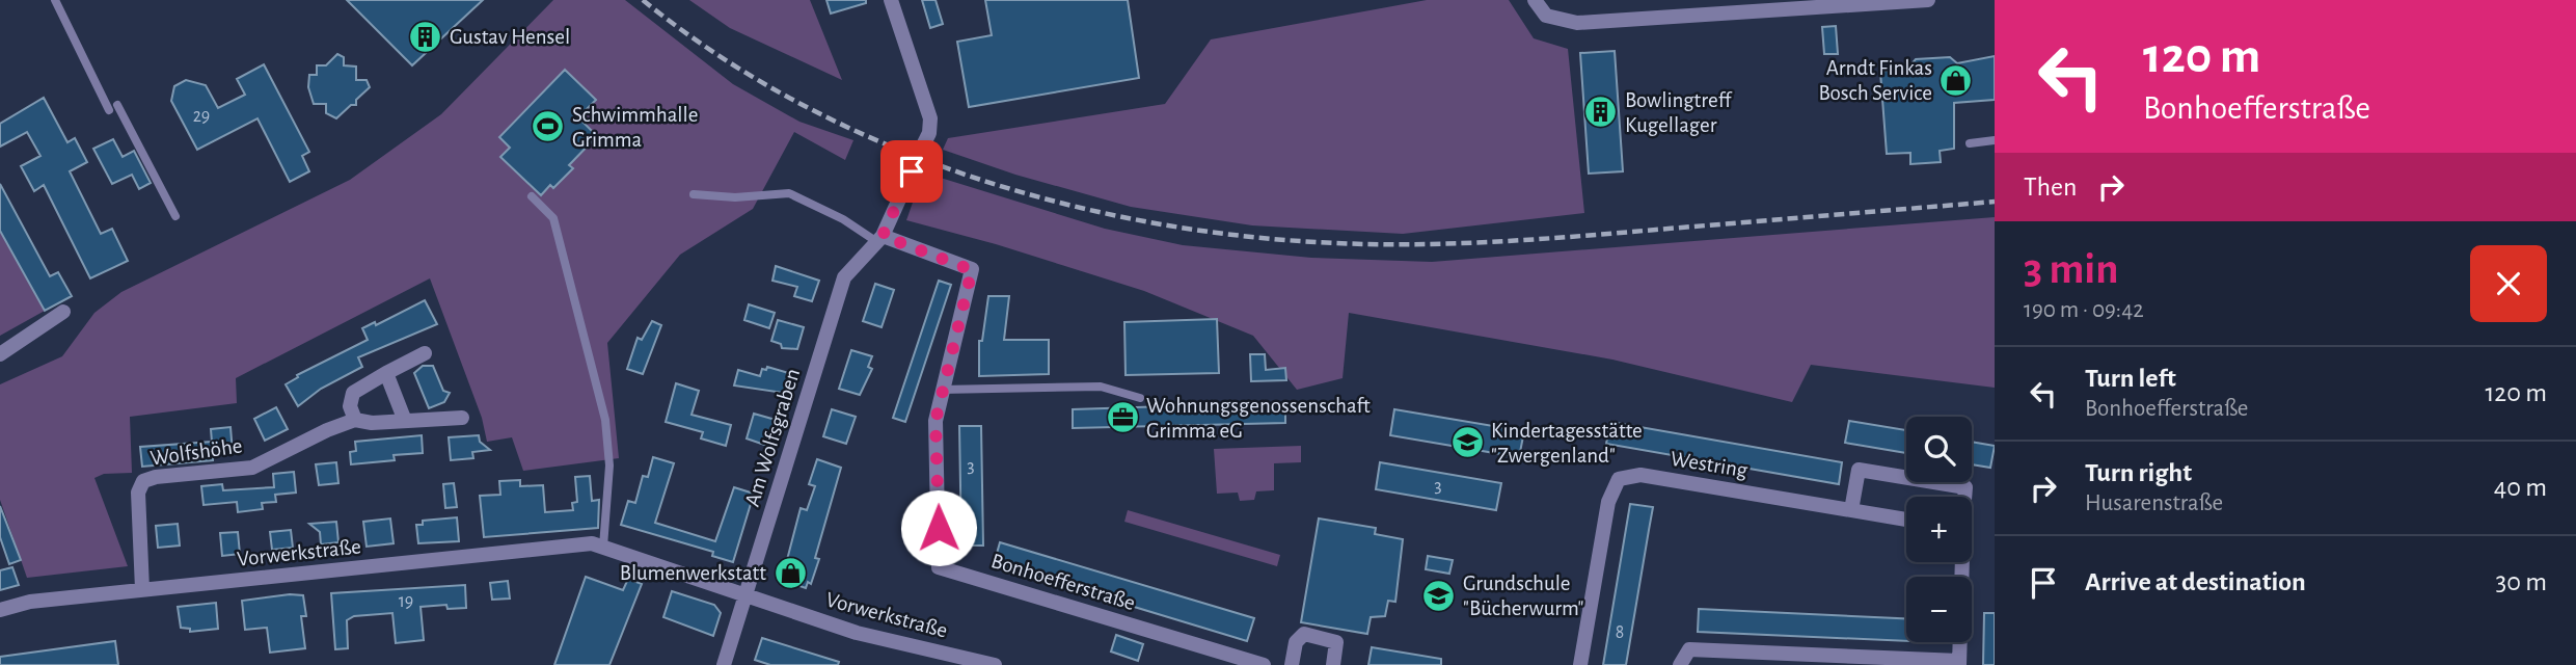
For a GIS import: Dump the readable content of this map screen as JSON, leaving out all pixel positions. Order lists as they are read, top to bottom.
{
  "streets": {
    "street": [
      "Am Wolfsgraben",
      "Wolfshöhe",
      "Westring",
      "Vorwerkstraße",
      "Bonhoefferstraße"
    ]
  },
  "crossings": [
    ["Am Wolfsgraben", "Vorwerkstraße"],
    ["Am Wolfsgraben", "Bonhoefferstraße"],
    ["Wolfshöhe", "Vorwerkstraße"]
  ],
  "places": {
    "building": ["Gustav Hensel", "Bowlingtreff Kugellager"],
    "shop": ["Arndt Finkas Bosch Service", "Blumenwerkstatt"],
    "sports": ["Schwimmhalle Grimma"],
    "office": ["Wohnungsgenossenschaft Grimma eG"],
    "school or university": ["Kindertagesstätte \"Zwergenland\"", "Grundschule \"Bücherwurm\""]
  },
  "house_numbers": [
    "29",
    "3",
    "3",
    "19",
    "8"
  ],
  "page": {
    "turn": ["120 m", "Bonhoefferstraße"],
    "then": "Then",
    "heading": ["3 min", "190 m · 09:42"],
    "list": [
      {
        "name": "Turn left",
        "note": "Bonhoefferstraße",
        "value": "120 m"
      },
      {
        "name": "Turn right",
        "note": "Husarenstraße",
        "value": "40 m"
      },
      {
        "name": "Arrive at destination",
        "value": "30 m"
      }
    ],
    "map_buttons": ["+", "−"]
  }
}
